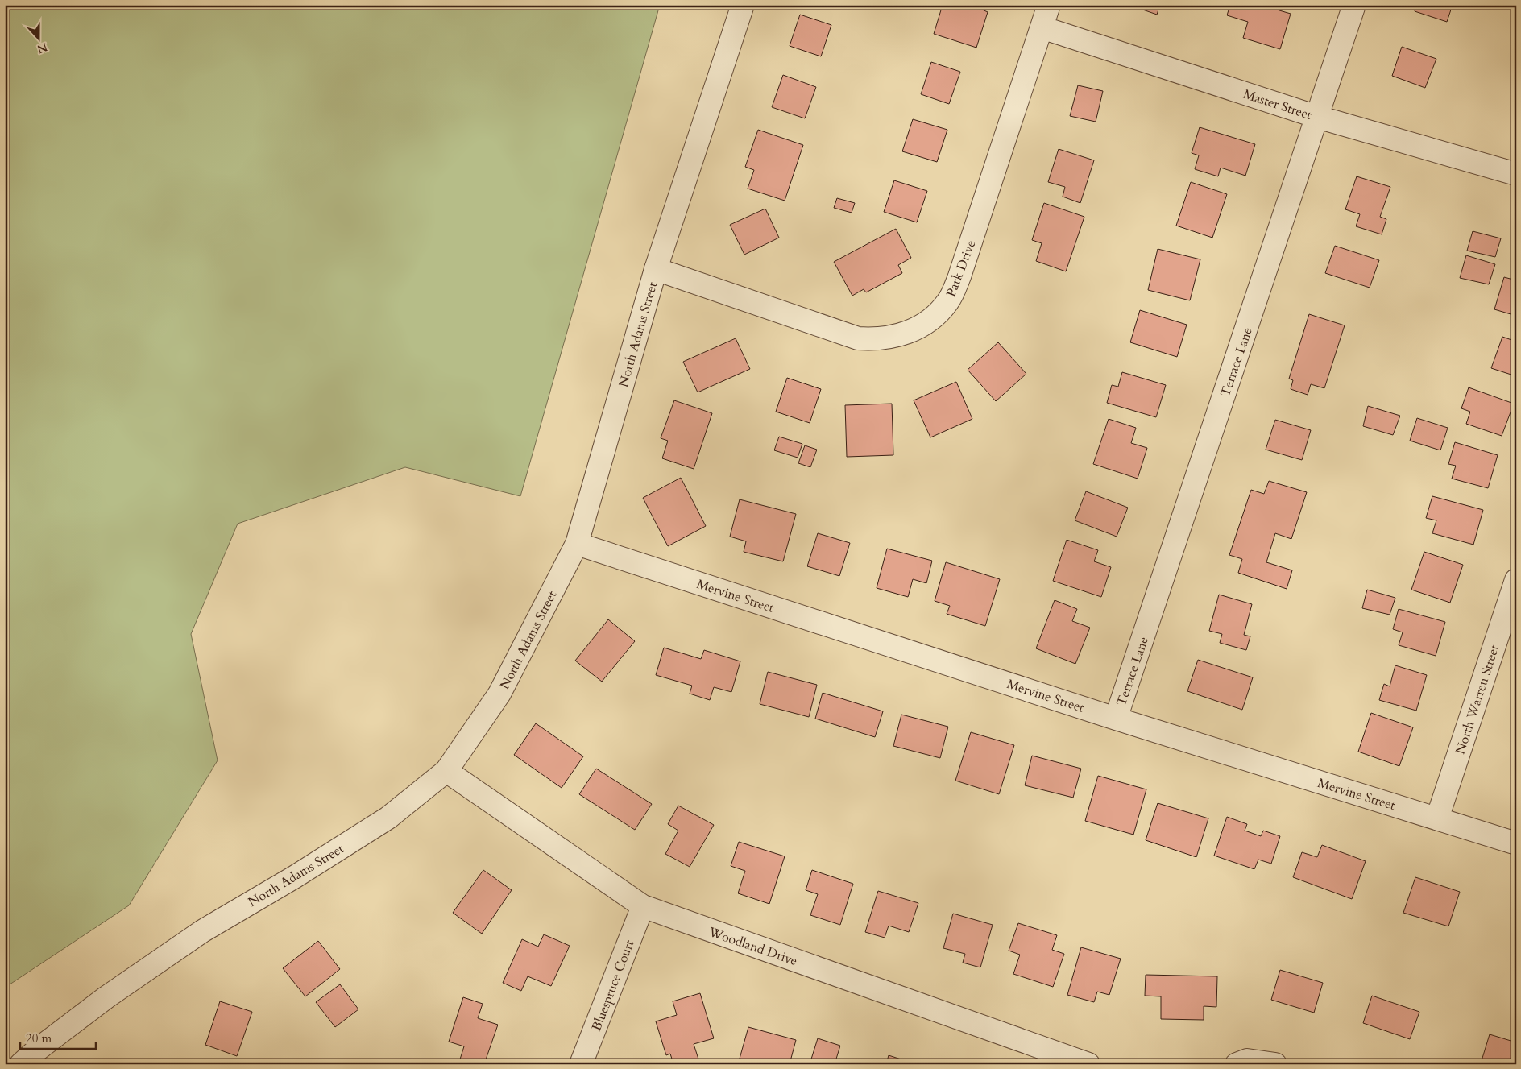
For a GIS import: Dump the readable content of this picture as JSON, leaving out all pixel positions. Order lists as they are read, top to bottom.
{
  "streets": {
    "street": [
      "Master Street",
      "Park Drive",
      "North Adams Street",
      "Terrace Lane",
      "Mervine Street",
      "North Warren Street",
      "Woodland Drive",
      "Bluespruce Court"
    ]
  },
  "crossings": [
    ["Master Street", "Park Drive"],
    ["Master Street", "Terrace Lane"],
    ["Park Drive", "North Adams Street"],
    ["North Adams Street", "Mervine Street"],
    ["North Adams Street", "Woodland Drive"],
    ["Terrace Lane", "Mervine Street"],
    ["Mervine Street", "North Warren Street"],
    ["Woodland Drive", "Bluespruce Court"]
  ],
  "scale_bar": "20 m",
  "north": "bottom"
}
